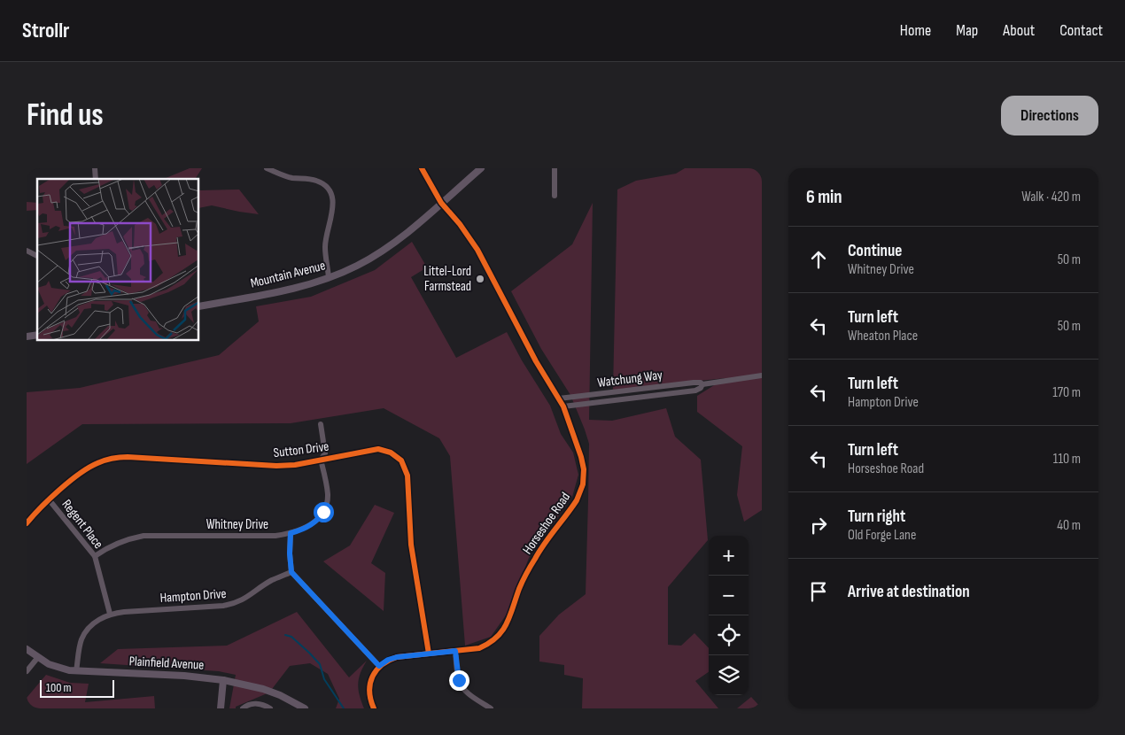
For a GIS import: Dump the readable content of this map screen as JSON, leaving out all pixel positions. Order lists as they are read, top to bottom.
{
  "streets": {
    "main road": ["Mountain Avenue", "Plainfield Avenue"],
    "street": [
      "Watchung Way",
      "Sutton Drive",
      "Horseshoe Road",
      "Regent Place",
      "Whitney Drive",
      "Hampton Drive"
    ]
  },
  "crossings": [
    ["Mountain Avenue", "Horseshoe Road"],
    ["Watchung Way", "Horseshoe Road"],
    ["Sutton Drive", "Horseshoe Road"],
    ["Sutton Drive", "Regent Place"],
    ["Sutton Drive", "Whitney Drive"],
    ["Regent Place", "Whitney Drive"],
    ["Regent Place", "Hampton Drive"],
    ["Hampton Drive", "Plainfield Avenue"]
  ],
  "places": ["Littel-Lord Farmstead"],
  "scale_bar": "100 m",
  "page": {
    "header": "Strollr",
    "nav": [
      "Home",
      "Map",
      "About",
      "Contact"
    ],
    "buttons": "Directions",
    "title": "Find us",
    "heading": ["6 min", "Walk · 420 m"],
    "list": [
      ["Continue", "Whitney Drive", "50 m"],
      ["Turn left", "Wheaton Place", "50 m"],
      ["Turn left", "Hampton Drive", "170 m"],
      ["Turn left", "Horseshoe Road", "110 m"],
      ["Turn right", "Old Forge Lane", "40 m"],
      "Arrive at destination"
    ],
    "map_buttons": ["+", "−"],
    "scale": "100 m"
  }
}
